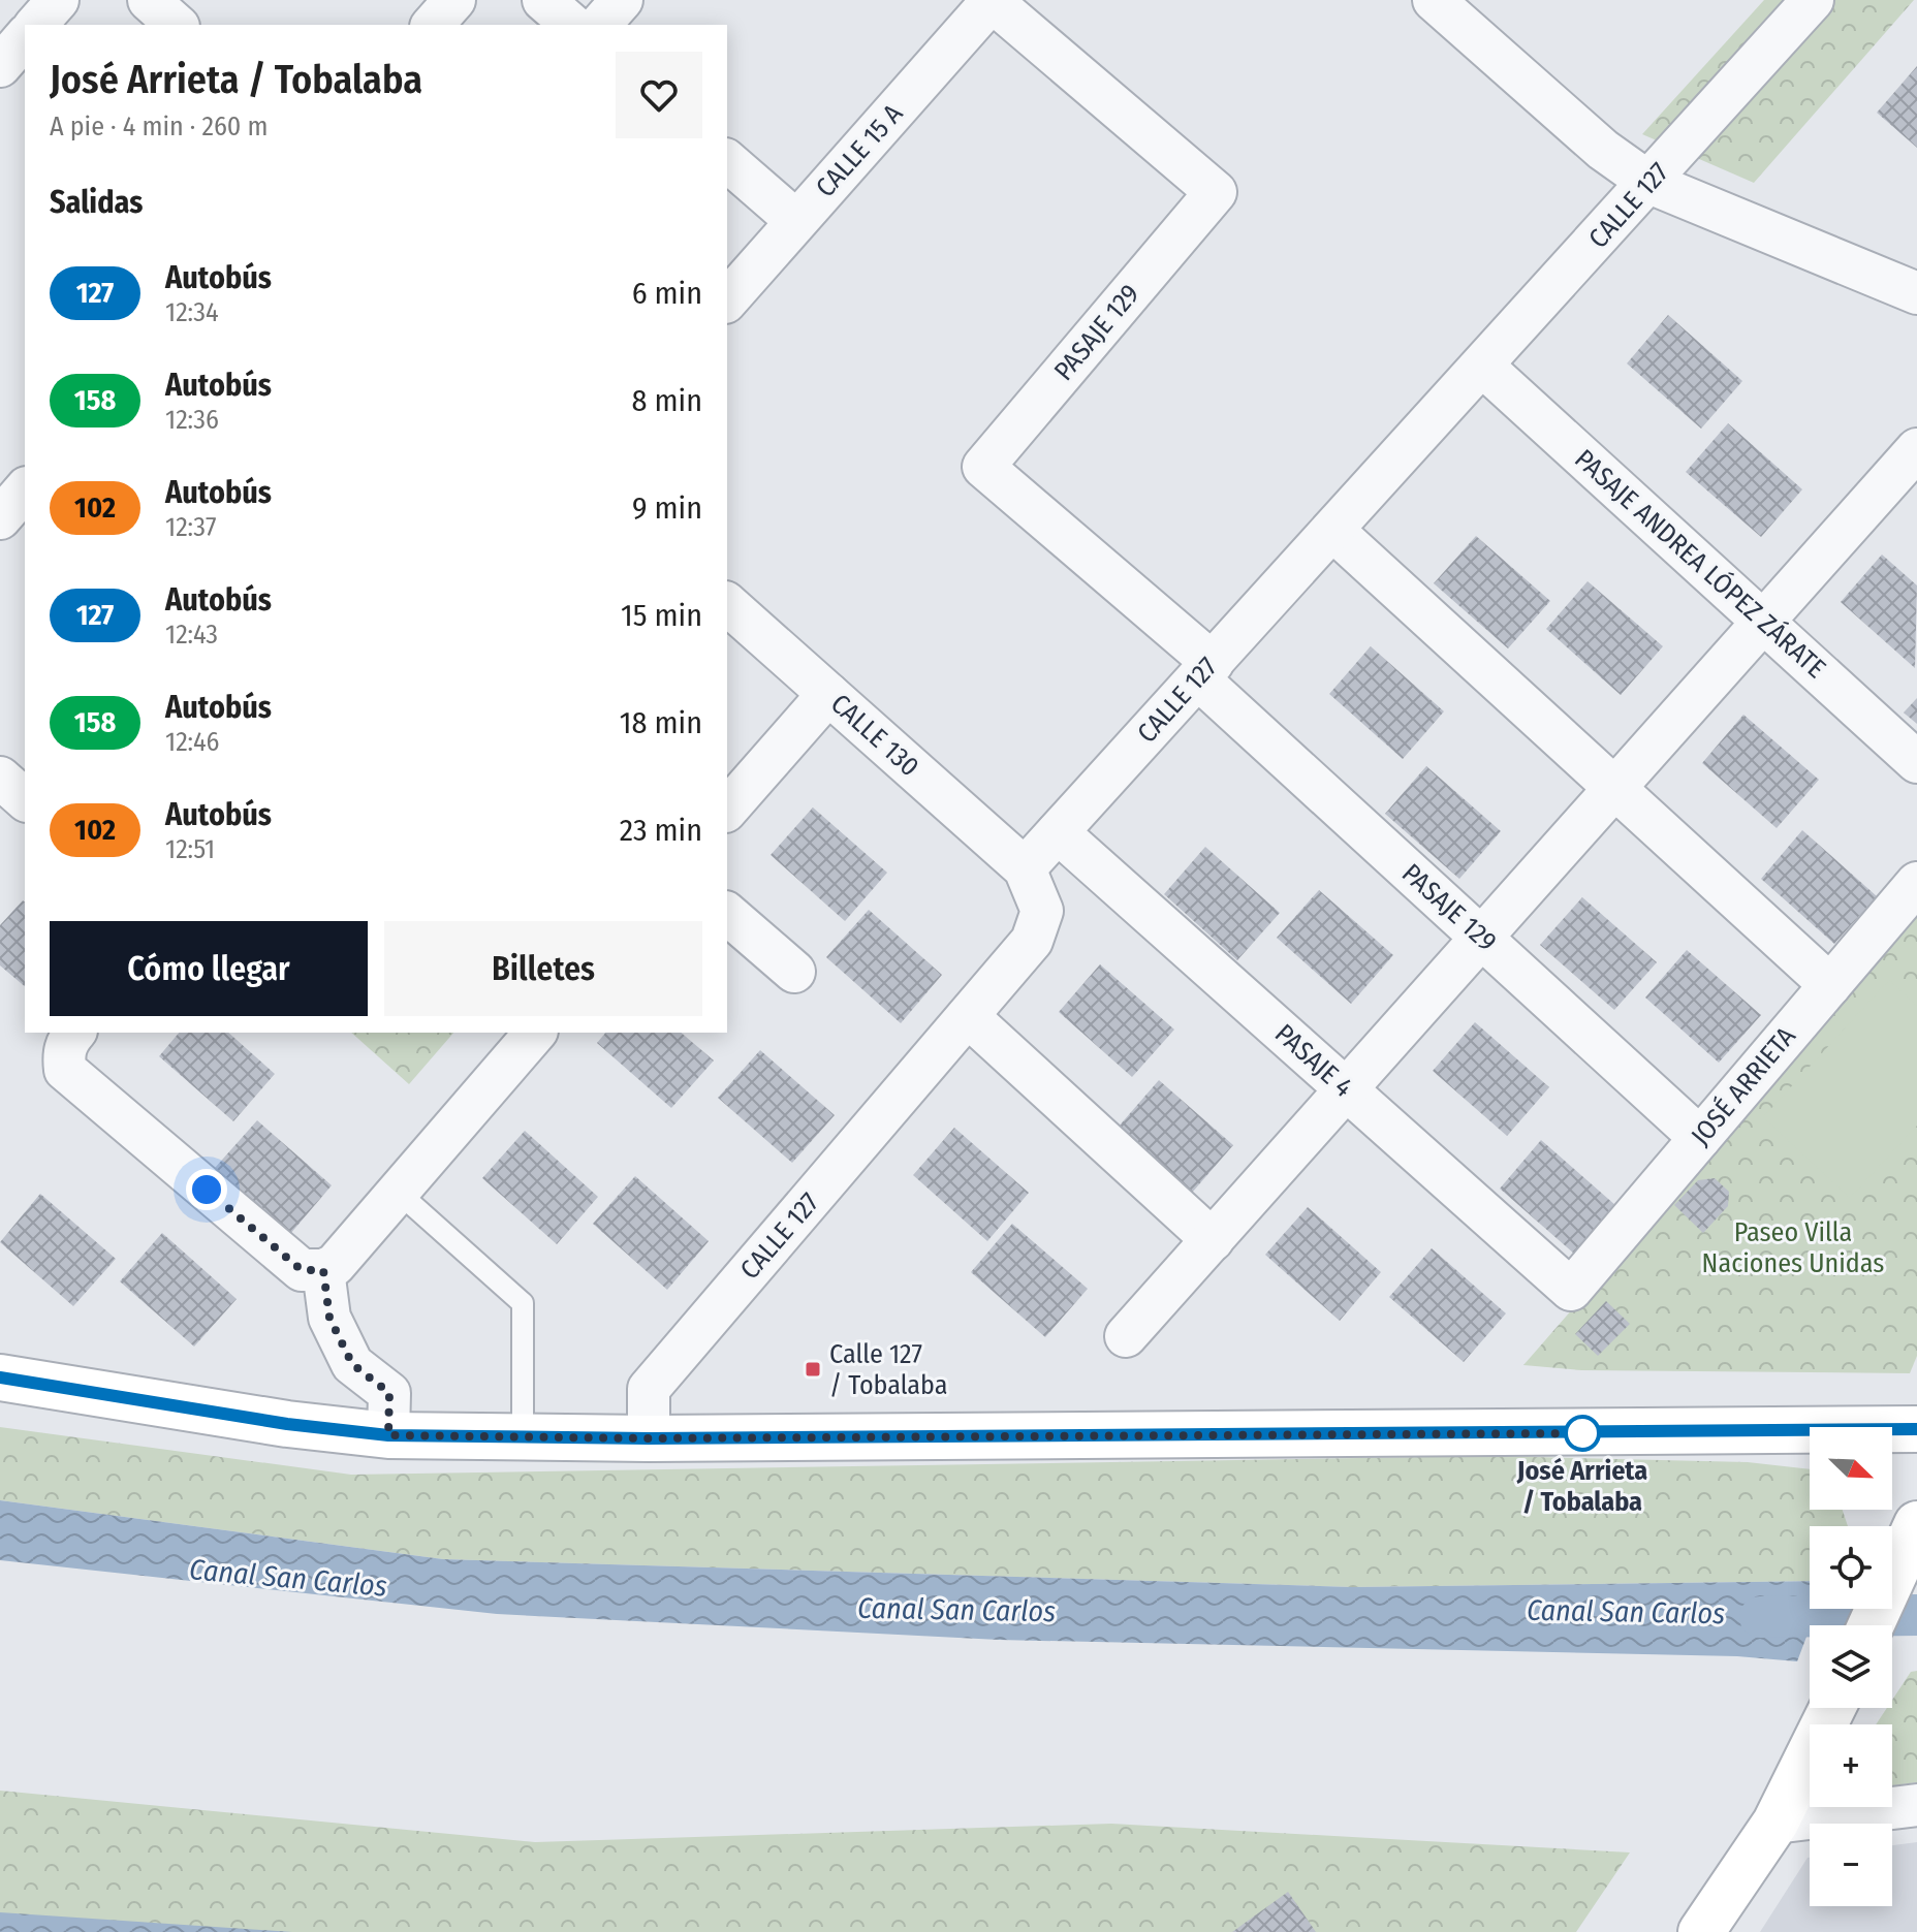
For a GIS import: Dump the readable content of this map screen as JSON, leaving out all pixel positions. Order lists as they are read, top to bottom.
{
  "streets": {
    "street": [
      "CALLE 15 A",
      "CALLE 127",
      "PASAJE 129",
      "PASAJE ANDREA LÓPEZ ZÁRATE",
      "CALLE 130",
      "PASAJE 4",
      "JOSÉ ARRIETA"
    ]
  },
  "crossings": [
    ["CALLE 15 A", "PASAJE 129"],
    ["CALLE 127", "PASAJE 129"],
    ["CALLE 127", "PASAJE ANDREA LÓPEZ ZÁRATE"],
    ["CALLE 127", "CALLE 130"],
    ["CALLE 127", "PASAJE 4"],
    ["PASAJE 129", "JOSÉ ARRIETA"],
    ["PASAJE 4", "JOSÉ ARRIETA"]
  ],
  "water": ["Canal San Carlos"],
  "parks": ["Paseo Villa Naciones Unidas"],
  "places": {
    "transit": ["Calle 127 / Tobalaba"],
    "other": ["José Arrieta / Tobalaba"]
  },
  "lines": ["bus line 127"],
  "north": "bottom right",
  "page": {
    "heading": [
      ["José Arrieta / Tobalaba", "A pie · 4 min · 260 m"],
      "Salidas"
    ],
    "list": [
      {
        "mark": "127",
        "name": "Autobús",
        "note": "12:34",
        "value": "6 min"
      },
      {
        "mark": "158",
        "name": "Autobús",
        "note": "12:36",
        "value": "8 min"
      },
      {
        "mark": "102",
        "name": "Autobús",
        "note": "12:37",
        "value": "9 min"
      },
      {
        "mark": "127",
        "name": "Autobús",
        "note": "12:43",
        "value": "15 min"
      },
      {
        "mark": "158",
        "name": "Autobús",
        "note": "12:46",
        "value": "18 min"
      },
      {
        "mark": "102",
        "name": "Autobús",
        "note": "12:51",
        "value": "23 min"
      }
    ],
    "buttons": ["Cómo llegar", "Billetes"],
    "map_buttons": ["+", "−"]
  }
}
